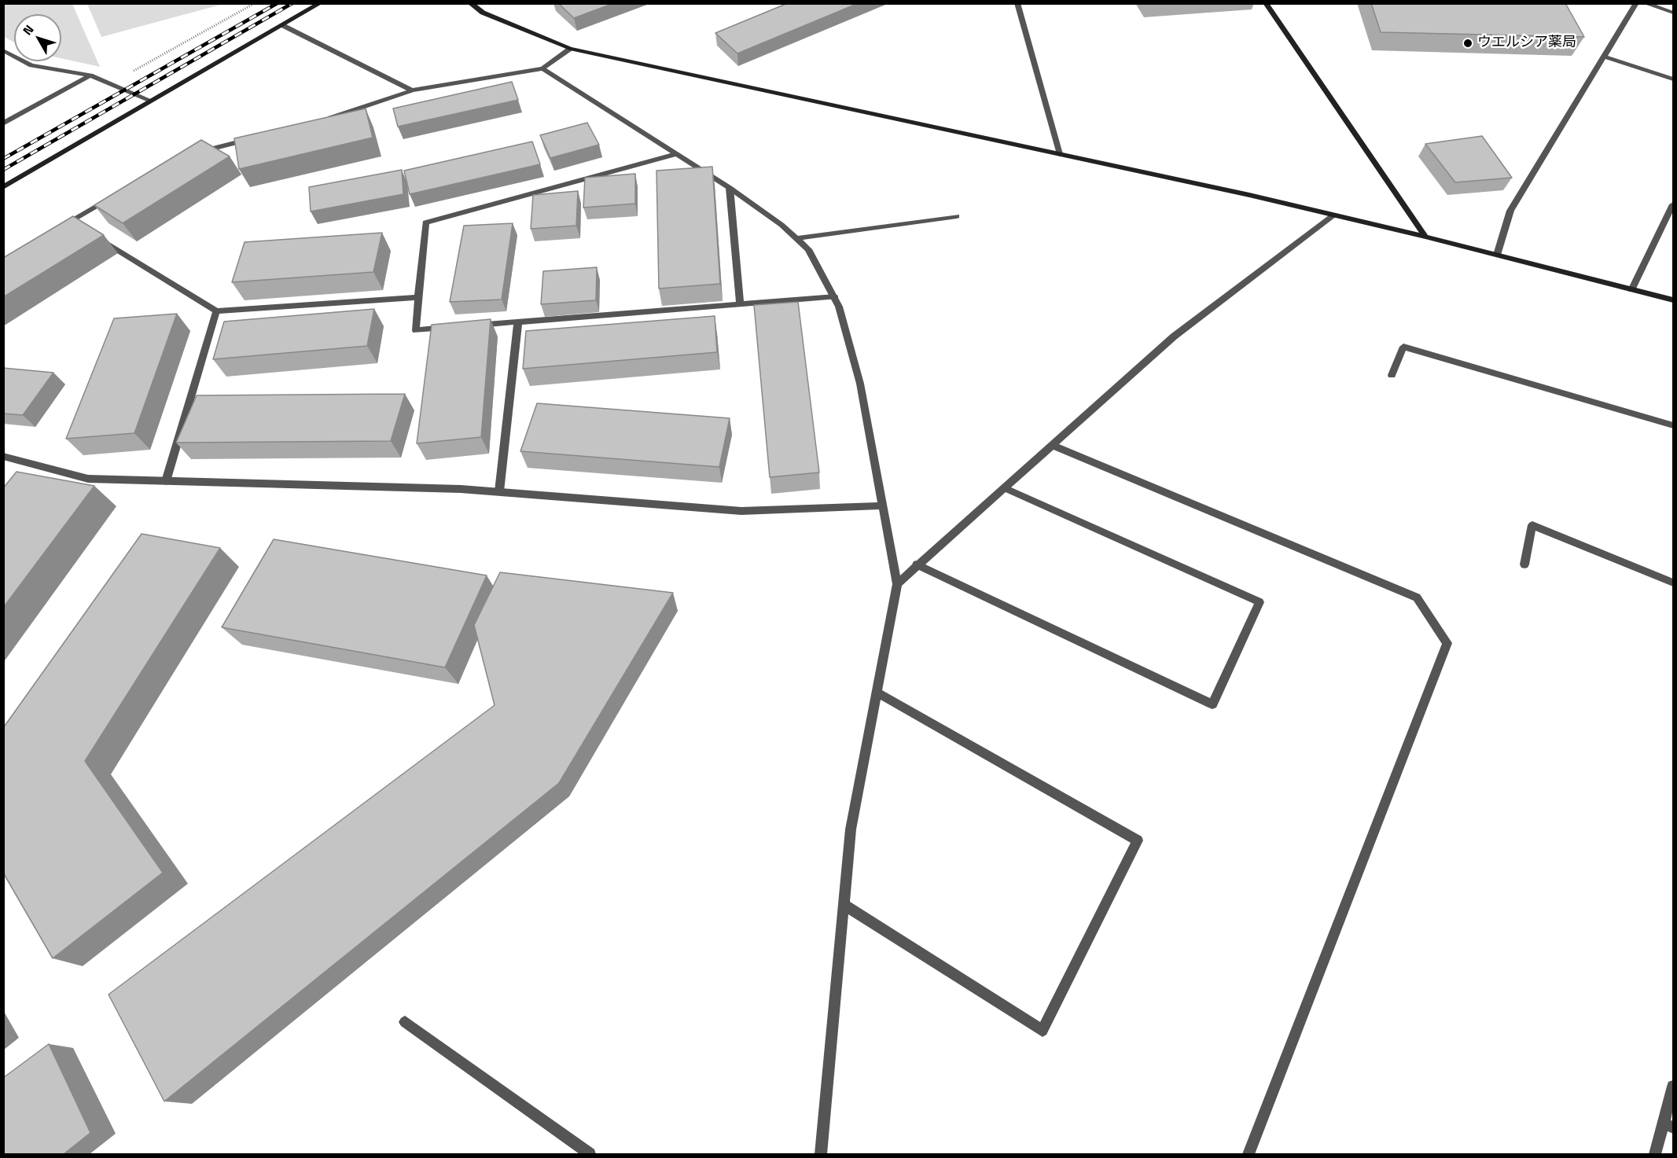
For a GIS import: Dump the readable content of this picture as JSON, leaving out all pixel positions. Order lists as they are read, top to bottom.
{
  "places": ["ウエルシア薬局"],
  "north": "top left"
}
